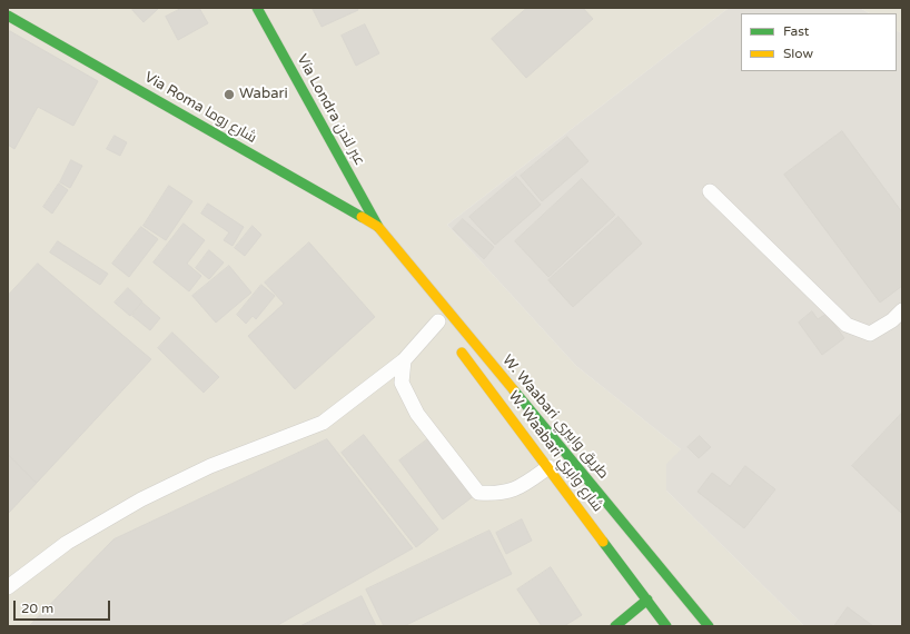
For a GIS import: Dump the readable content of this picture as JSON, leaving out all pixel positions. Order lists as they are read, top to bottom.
{
  "streets": {
    "main road": [
      "Via Roma شارع روما",
      "Vía Londra عبر لندن",
      "W. Waabari طريق وابيري",
      "W. Waabari شارع وابري"
    ]
  },
  "crossings": [
    ["Via Roma شارع روما", "Vía Londra عبر لندن"],
    ["Via Roma شارع روما", "W. Waabari طريق وابيري"],
    ["Vía Londra عبر لندن", "W. Waabari طريق وابيري"]
  ],
  "places": ["Wabari"],
  "legend": ["Fast", "Slow"],
  "scale_bar": "20 m"
}
